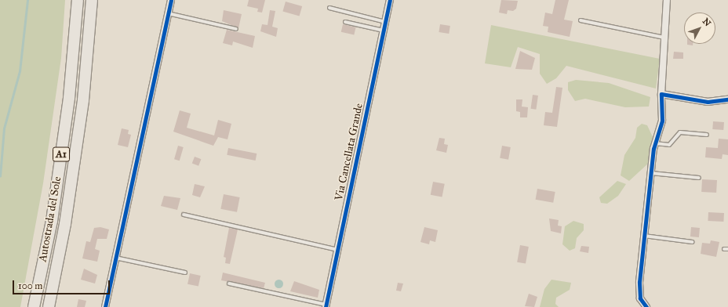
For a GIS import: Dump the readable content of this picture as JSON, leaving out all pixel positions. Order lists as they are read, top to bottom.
{
  "streets": {
    "highway": ["A1", "Autostrada del Sole"],
    "street": ["Via Cancellata Grande"]
  },
  "scale_bar": "100 m",
  "north": "top right"
}
